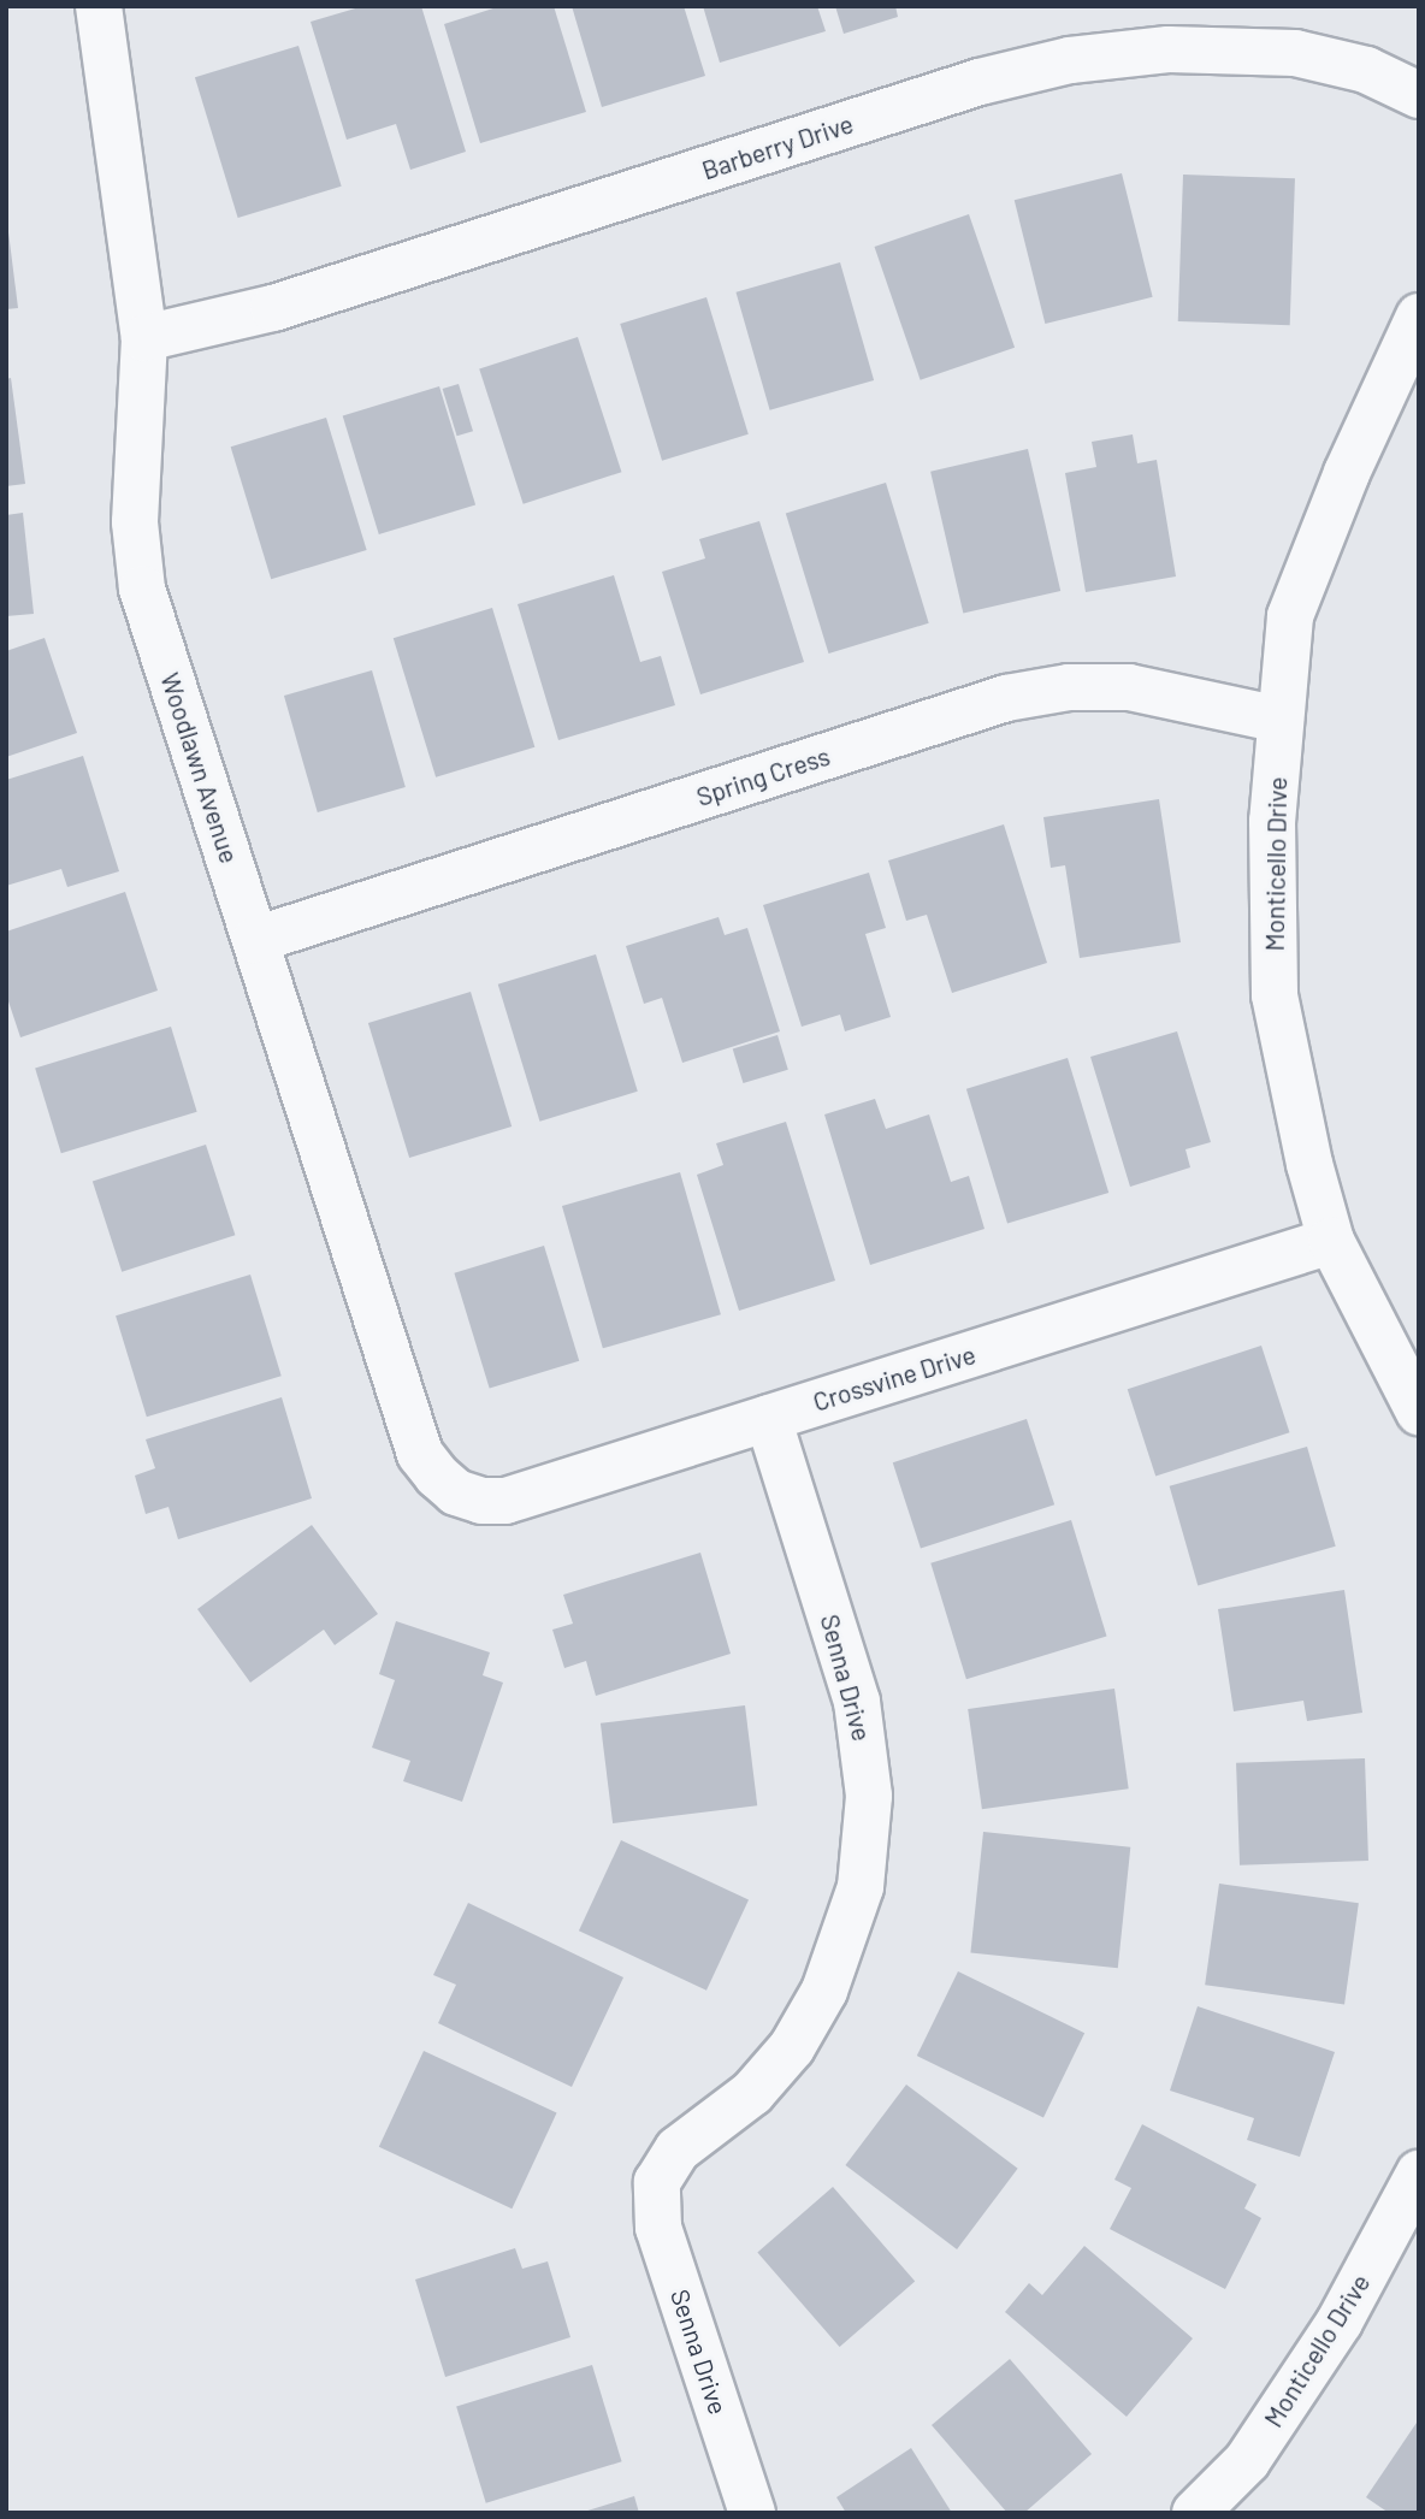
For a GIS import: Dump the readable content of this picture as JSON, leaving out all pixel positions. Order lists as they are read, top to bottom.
{
  "streets": {
    "street": [
      "Barberry Drive",
      "Woodlawn Avenue",
      "Spring Cress",
      "Monticello Drive",
      "Crossvine Drive",
      "Senna Drive"
    ]
  },
  "crossings": [
    ["Barberry Drive", "Woodlawn Avenue"],
    ["Woodlawn Avenue", "Spring Cress"],
    ["Woodlawn Avenue", "Crossvine Drive"],
    ["Spring Cress", "Monticello Drive"],
    ["Monticello Drive", "Crossvine Drive"],
    ["Crossvine Drive", "Senna Drive"]
  ]
}
